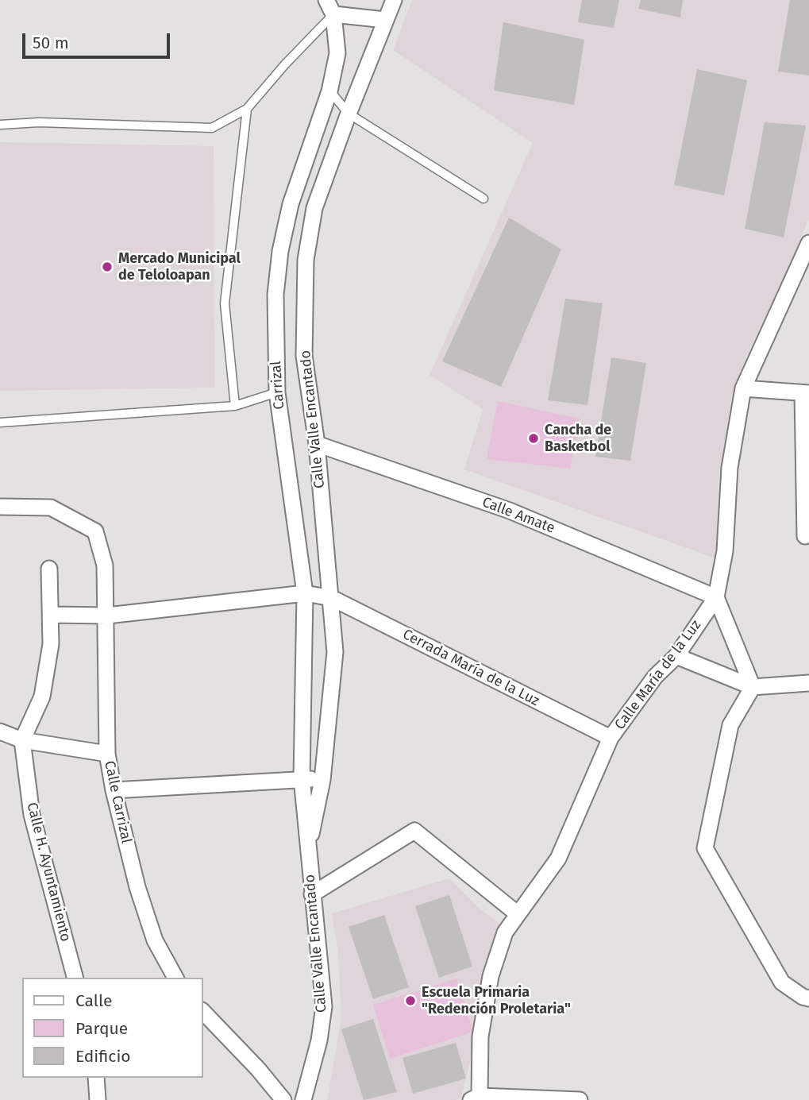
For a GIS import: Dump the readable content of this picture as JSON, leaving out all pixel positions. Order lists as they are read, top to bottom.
{
  "streets": {
    "street": [
      "Carrizal",
      "Calle Valle Encantado",
      "Calle Amate",
      "Cerrada María de la Luz",
      "Calle María de la Luz",
      "Calle Carrizal",
      "Calle H. Ayuntamiento"
    ]
  },
  "crossings": [
    ["Carrizal", "Calle Valle Encantado"],
    ["Calle Valle Encantado", "Calle Amate"],
    ["Calle Valle Encantado", "Cerrada María de la Luz"],
    ["Calle Amate", "Calle María de la Luz"],
    ["Cerrada María de la Luz", "Calle María de la Luz"]
  ],
  "places": ["Mercado Municipal de Teloloapan", "Cancha de Basketbol", "Escuela Primaria \"Redención Proletaria\""],
  "legend": ["Calle", "Parque", "Edificio"],
  "scale_bar": "50 m"
}
